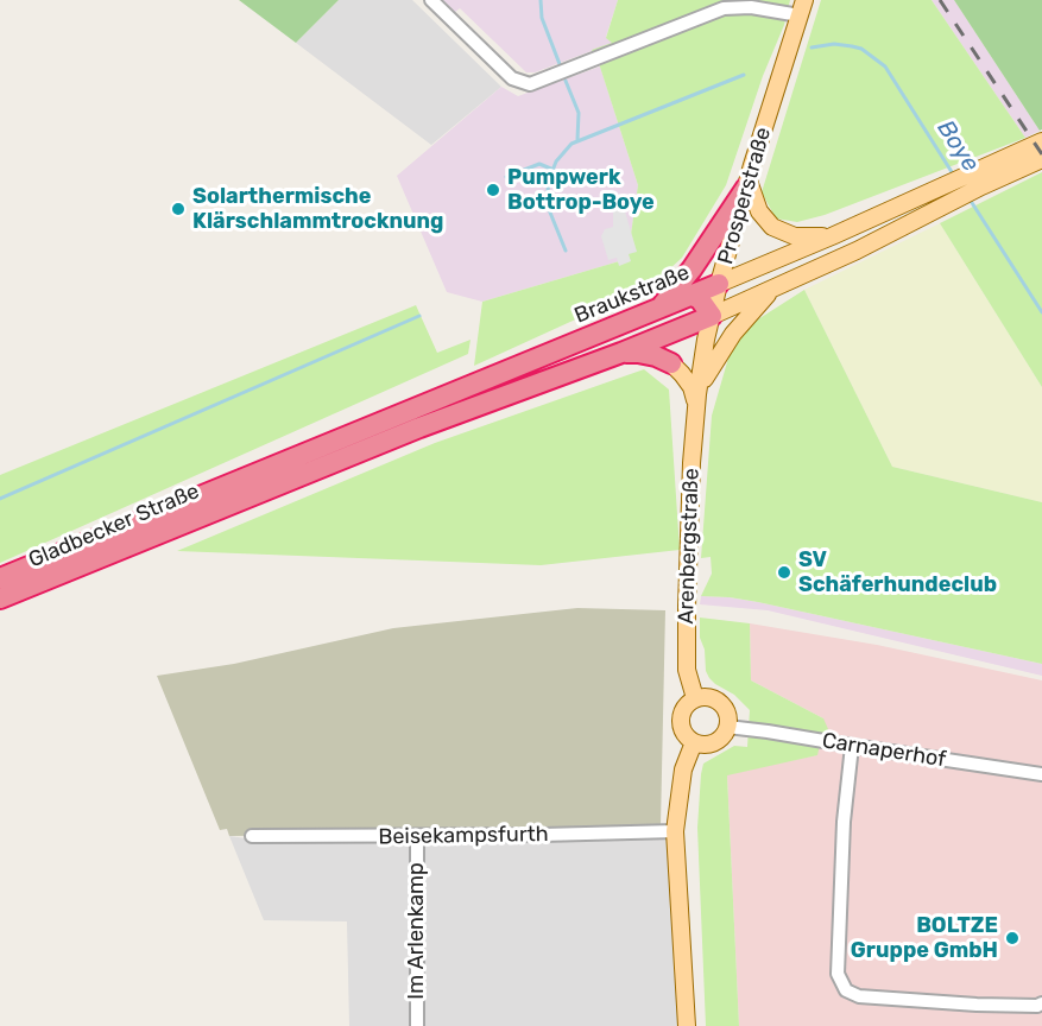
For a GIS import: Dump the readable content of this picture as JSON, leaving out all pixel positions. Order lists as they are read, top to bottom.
{
  "streets": {
    "highway": ["Braukstraße", "Gladbecker Straße"],
    "main road": ["Prosperstraße", "Arenbergstraße"],
    "street": ["Carnaperhof", "Beisekampsfurth", "Im Arlenkamp"]
  },
  "crossings": [
    ["Prosperstraße", "Braukstraße"],
    ["Prosperstraße", "Arenbergstraße"],
    ["Braukstraße", "Gladbecker Straße"],
    ["Arenbergstraße", "Carnaperhof"],
    ["Beisekampsfurth", "Im Arlenkamp"]
  ],
  "water": ["Boye"],
  "places": [
    "Pumpwerk Bottrop-Boye",
    "Solarthermische Klärschlammtrocknung",
    "SV Schäferhundeclub",
    "BOLTZE Gruppe GmbH"
  ]
}
